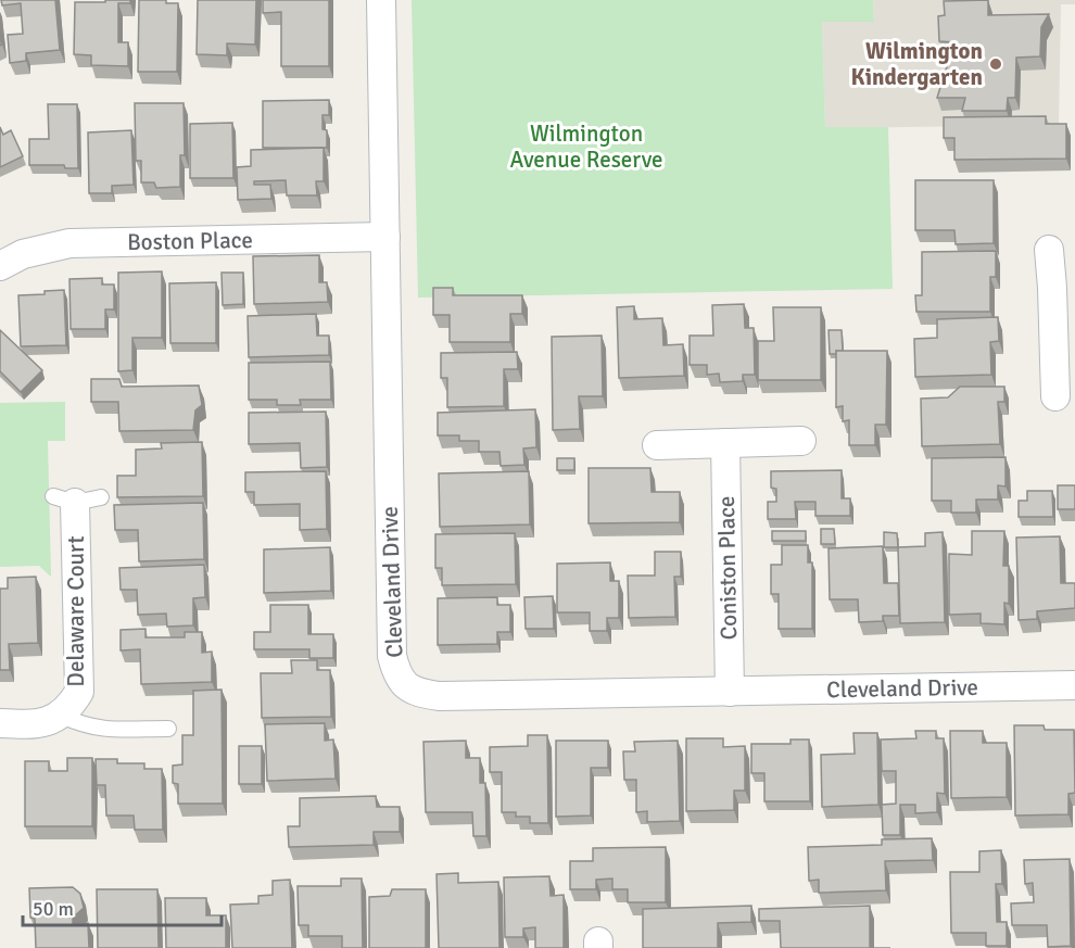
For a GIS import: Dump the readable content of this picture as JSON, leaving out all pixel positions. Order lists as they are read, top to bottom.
{
  "streets": {
    "street": [
      "Boston Place",
      "Coniston Place",
      "Cleveland Drive",
      "Delaware Court"
    ]
  },
  "crossings": [
    ["Boston Place", "Cleveland Drive"],
    ["Coniston Place", "Cleveland Drive"]
  ],
  "parks": ["Wilmington Avenue Reserve"],
  "places": ["Wilmington Kindergarten"],
  "scale_bar": "50 m"
}
